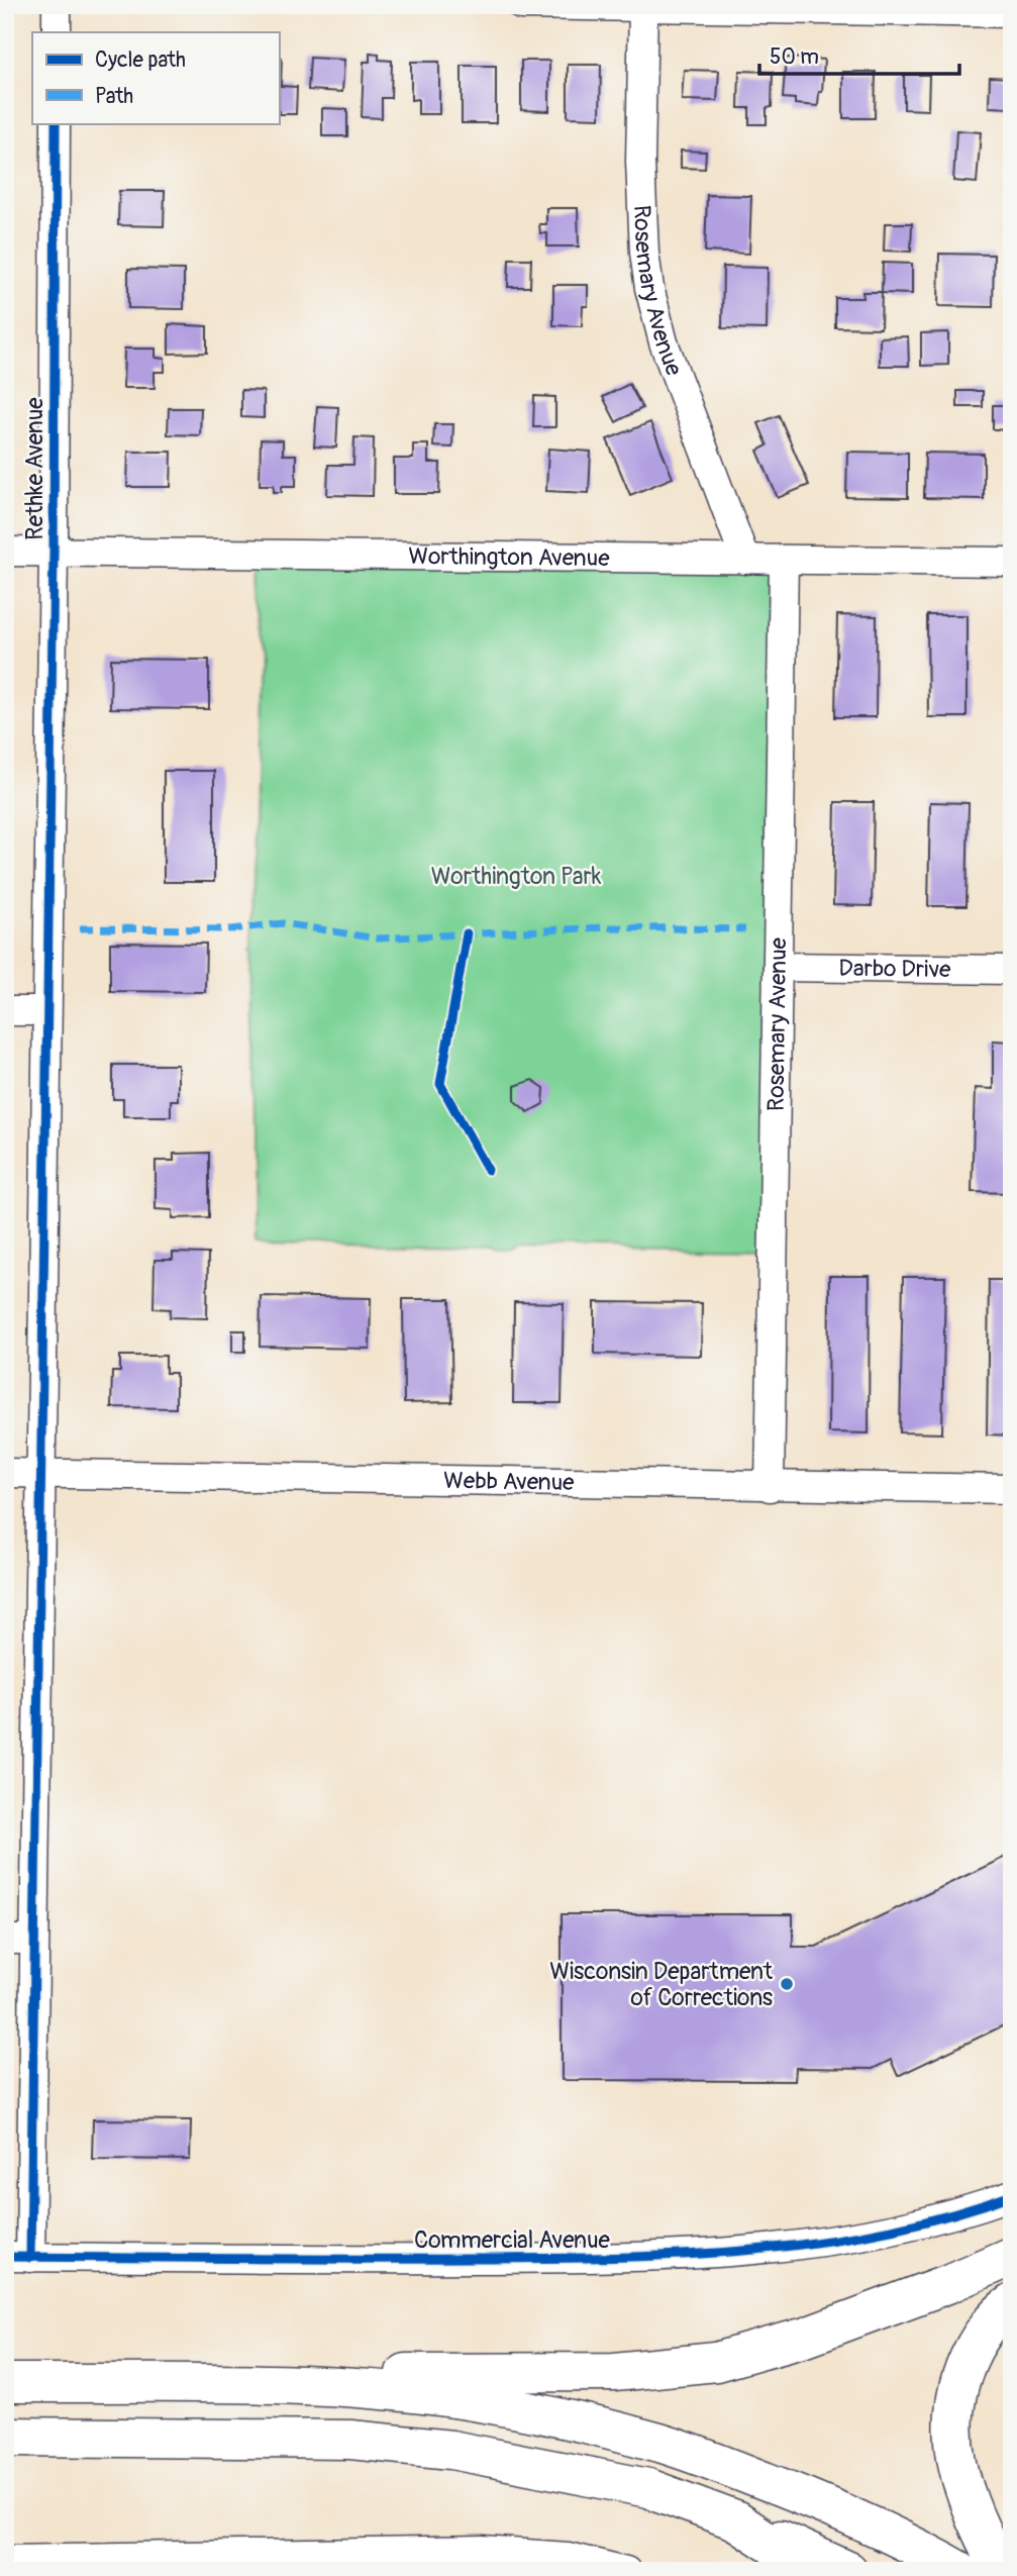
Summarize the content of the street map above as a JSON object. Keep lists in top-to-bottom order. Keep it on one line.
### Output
{"streets":{"street":["Rosemary Avenue","Rethke Avenue","Worthington Avenue","Darbo Drive","Webb Avenue","Commercial Avenue"]},"crossings":[["Rosemary Avenue","Worthington Avenue"],["Rosemary Avenue","Darbo Drive"],["Rosemary Avenue","Webb Avenue"],["Rethke Avenue","Worthington Avenue"],["Rethke Avenue","Webb Avenue"],["Rethke Avenue","Commercial Avenue"]],"parks":["Worthington Park"],"places":["Wisconsin Department of Corrections"],"legend":["Cycle path","Path"],"scale_bar":"50 m"}
